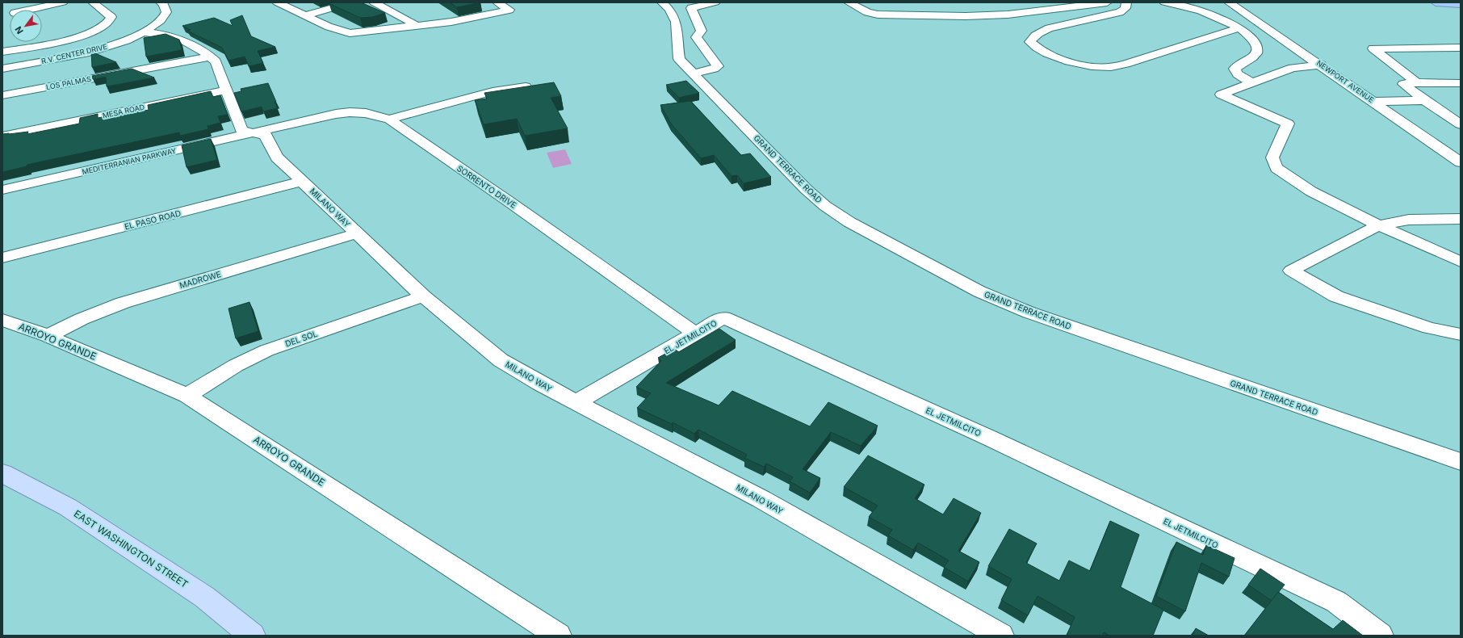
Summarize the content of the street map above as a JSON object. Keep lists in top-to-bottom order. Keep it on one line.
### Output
{"streets":{"main road":["EAST WASHINGTON STREET"],"street":["R.V. CENTER DRIVE","NEWPORT AVENUE","LOS PALMAS","MESA ROAD","MEDITERRANIAN PARKWAY","GRAND TERRACE ROAD","SORRENTO DRIVE","MILANO WAY","EL PASO ROAD","MADROWE","EL JETMILCITO","DEL SOL","ARROYO GRANDE"]},"crossings":[["R.V. CENTER DRIVE","MILANO WAY"],["LOS PALMAS","MILANO WAY"],["MESA ROAD","MILANO WAY"],["MEDITERRANIAN PARKWAY","SORRENTO DRIVE"],["MEDITERRANIAN PARKWAY","MILANO WAY"],["SORRENTO DRIVE","MILANO WAY"],["SORRENTO DRIVE","EL JETMILCITO"],["MILANO WAY","EL PASO ROAD"],["MILANO WAY","MADROWE"],["MILANO WAY","EL JETMILCITO"],["MILANO WAY","DEL SOL"],["MADROWE","ARROYO GRANDE"],["DEL SOL","ARROYO GRANDE"]],"north":"bottom left"}
